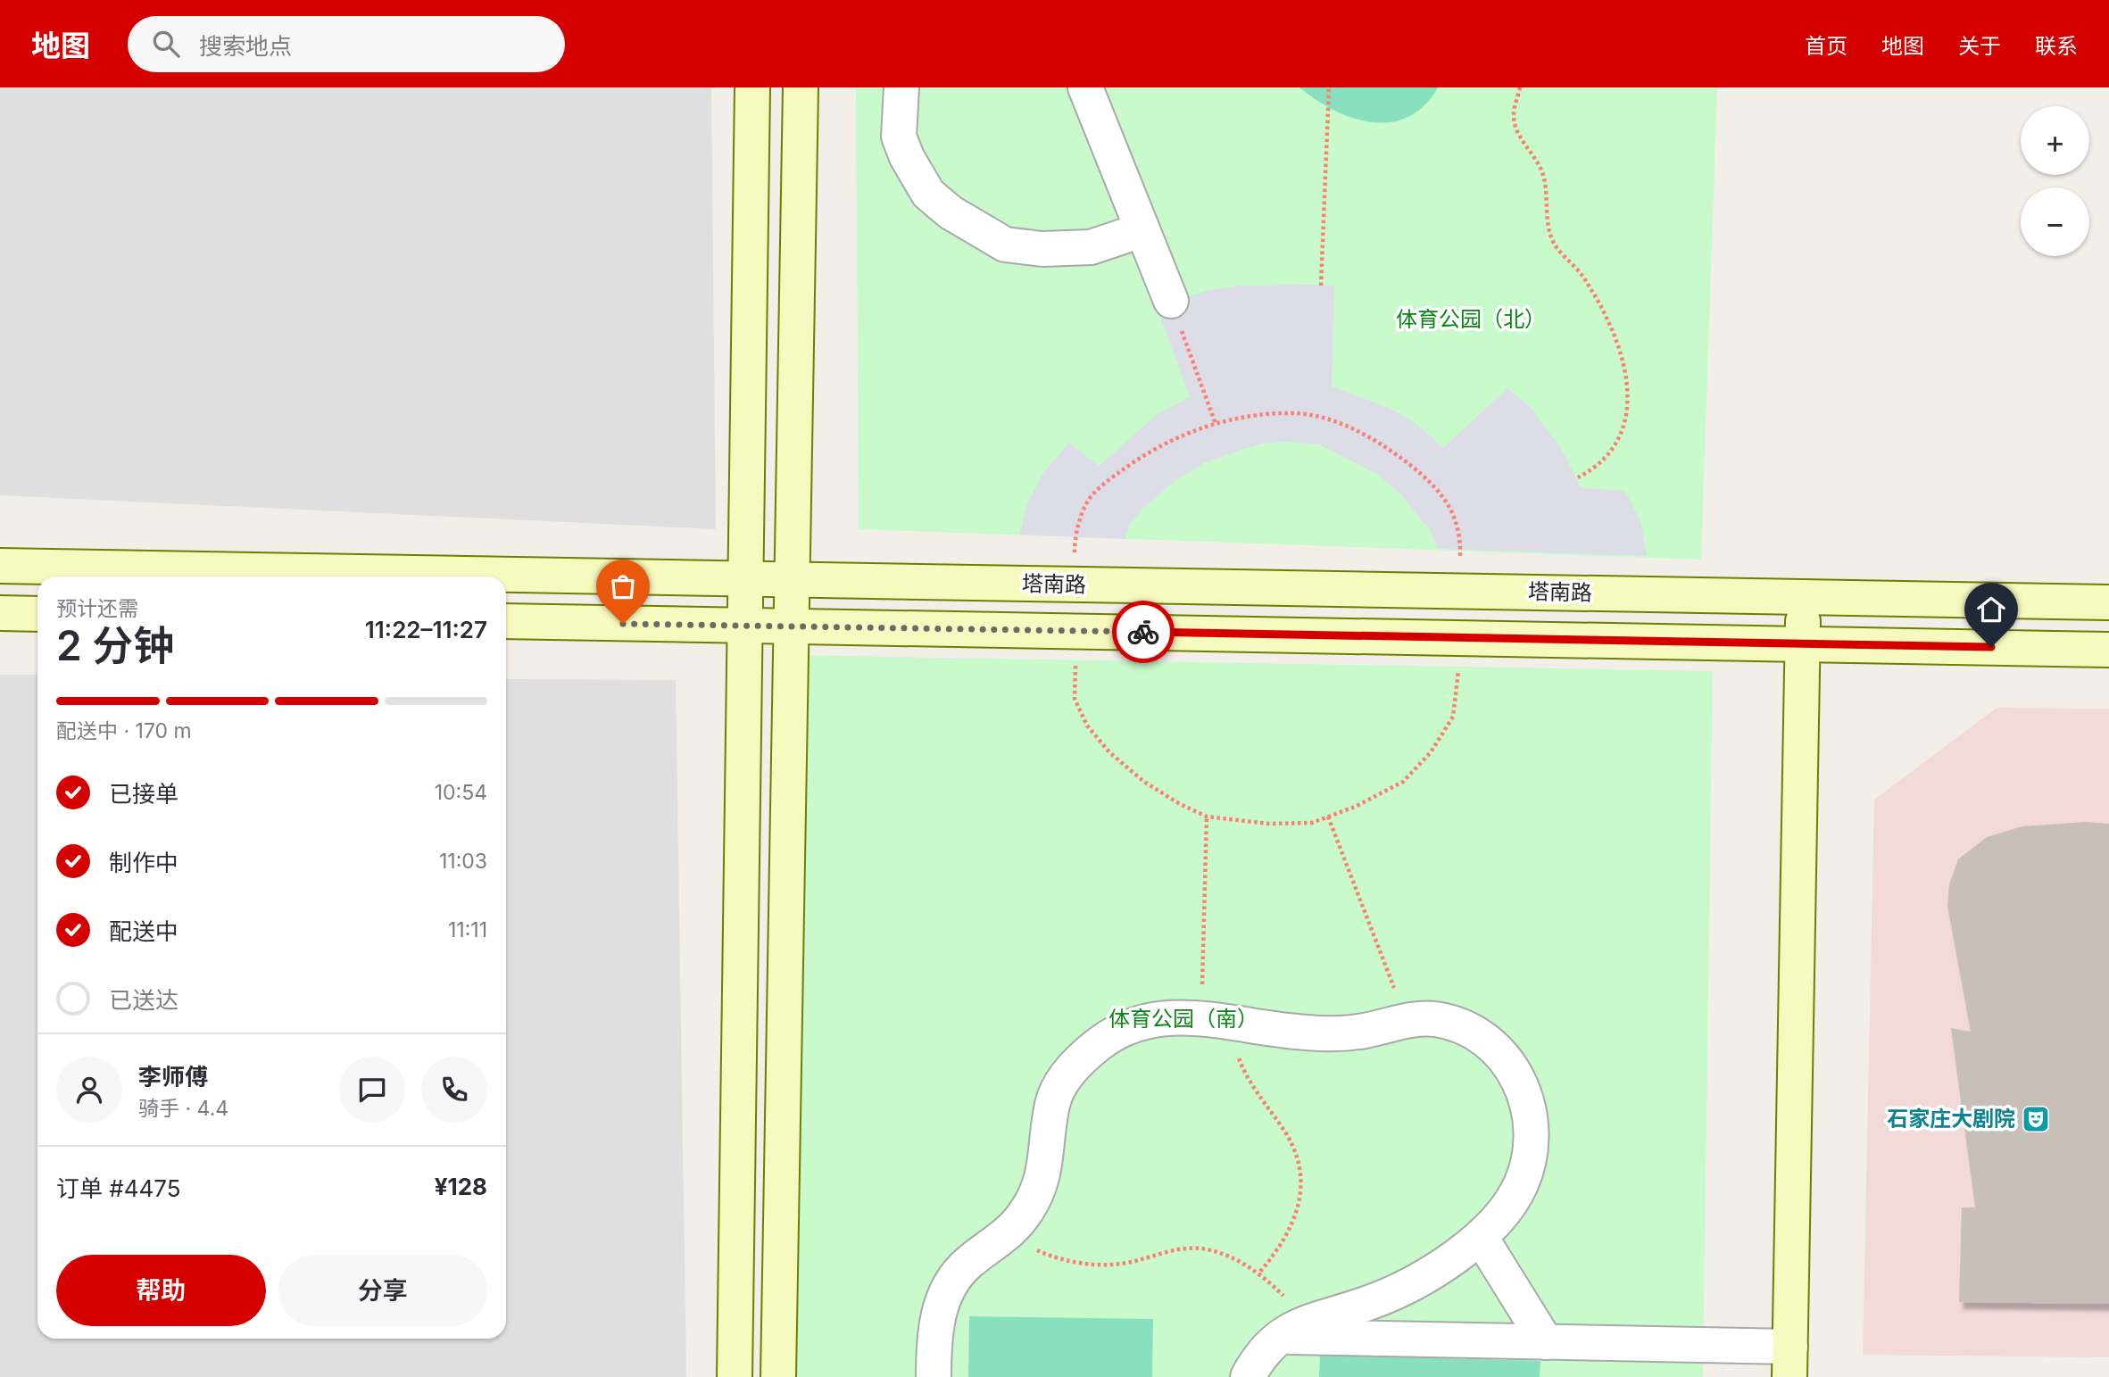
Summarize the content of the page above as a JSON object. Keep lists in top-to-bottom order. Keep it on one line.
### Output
{"streets":{"main road":["塔南路"]},"parks":["体育公园（北）","体育公园（南）"],"places":{"theatre":["石家庄大剧院"]},"page":{"header":"地图","search":"搜索地点","nav":["首页","地图","关于","联系"],"map_buttons":["+","−"],"heading":["2 分钟","预计还需","11:22–11:27"],"panel":["李师傅","骑手 · 4.4","订单 #4475","¥128"],"bar":"配送中 · 170 m","list":[["已接单","10:54"],["制作中","11:03"],["配送中","11:11"],"已送达"],"buttons":["帮助","分享"]}}
